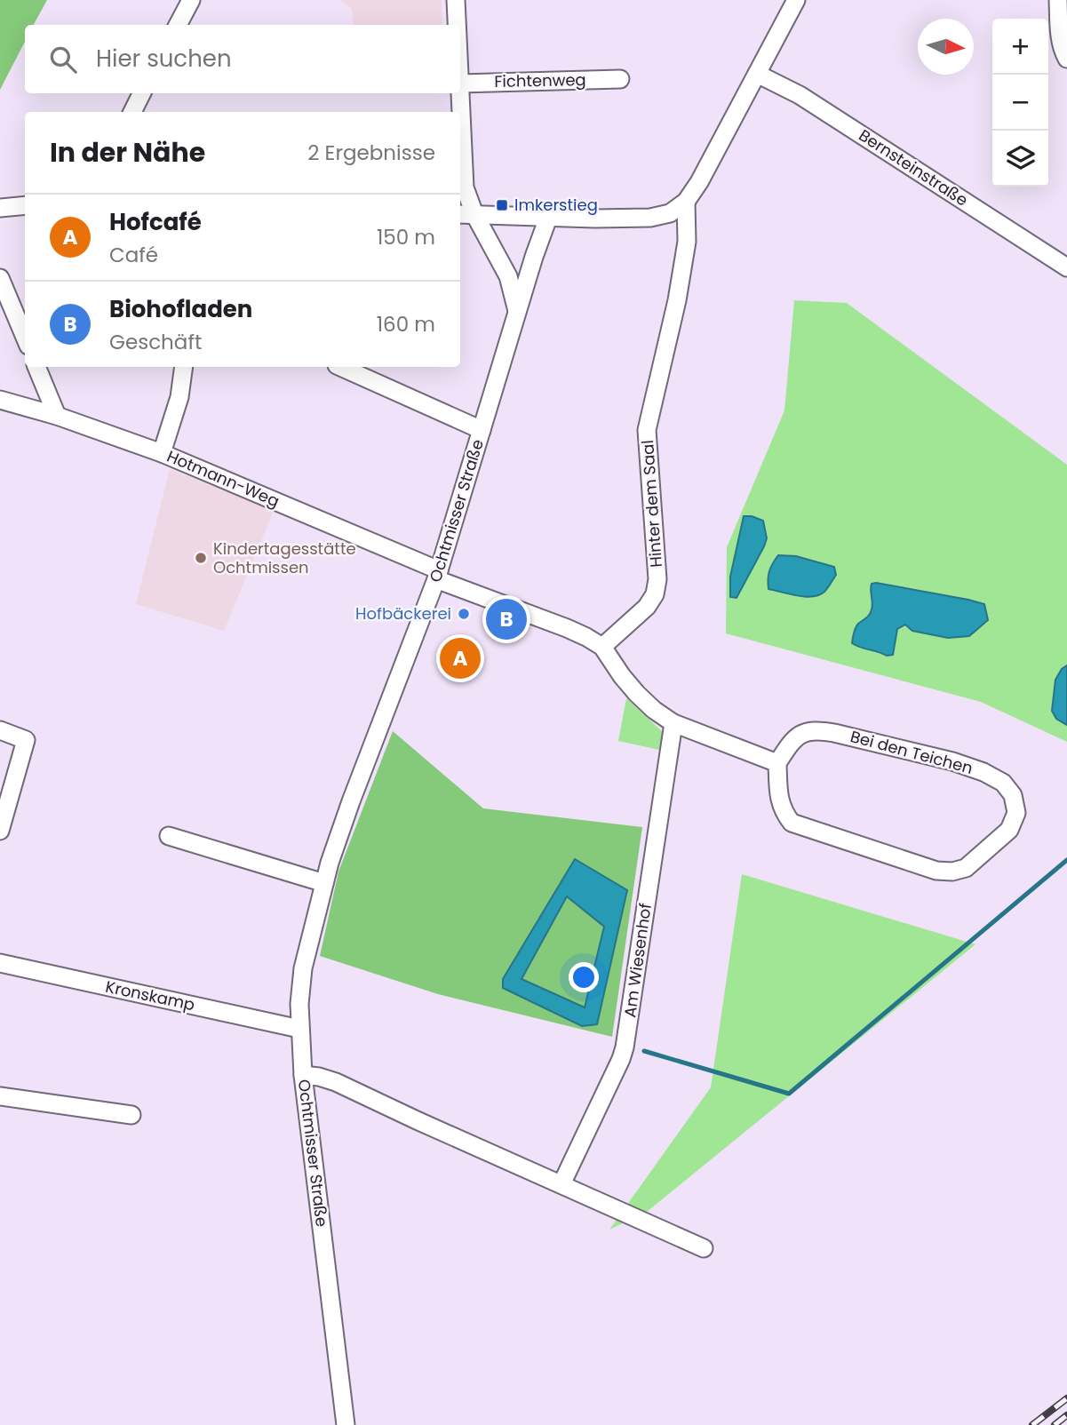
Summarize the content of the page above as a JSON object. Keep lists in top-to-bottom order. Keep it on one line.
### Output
{"streets":{"street":["Fichtenweg","Bernsteinstraße","Hotmann-Weg","Hinter dem Saal","Ochtmisser Straße","Bei den Teichen","Am Wiesenhof","Kronskamp"]},"crossings":[["Hotmann-Weg","Ochtmisser Straße"],["Ochtmisser Straße","Kronskamp"]],"places":{"transit":["Imkerstieg"],"other":["Kindertagesstätte Ochtmissen","Hofbäckerei"]},"north":"right","page":{"map_buttons":["+","−"],"search":"Hier suchen","heading":["In der Nähe","2 Ergebnisse"],"list":[{"mark":"A","name":"Hofcafé","note":"Café","value":"150 m"},{"mark":"B","name":"Biohofladen","note":"Geschäft","value":"160 m"}],"pins":["B","A"]}}
